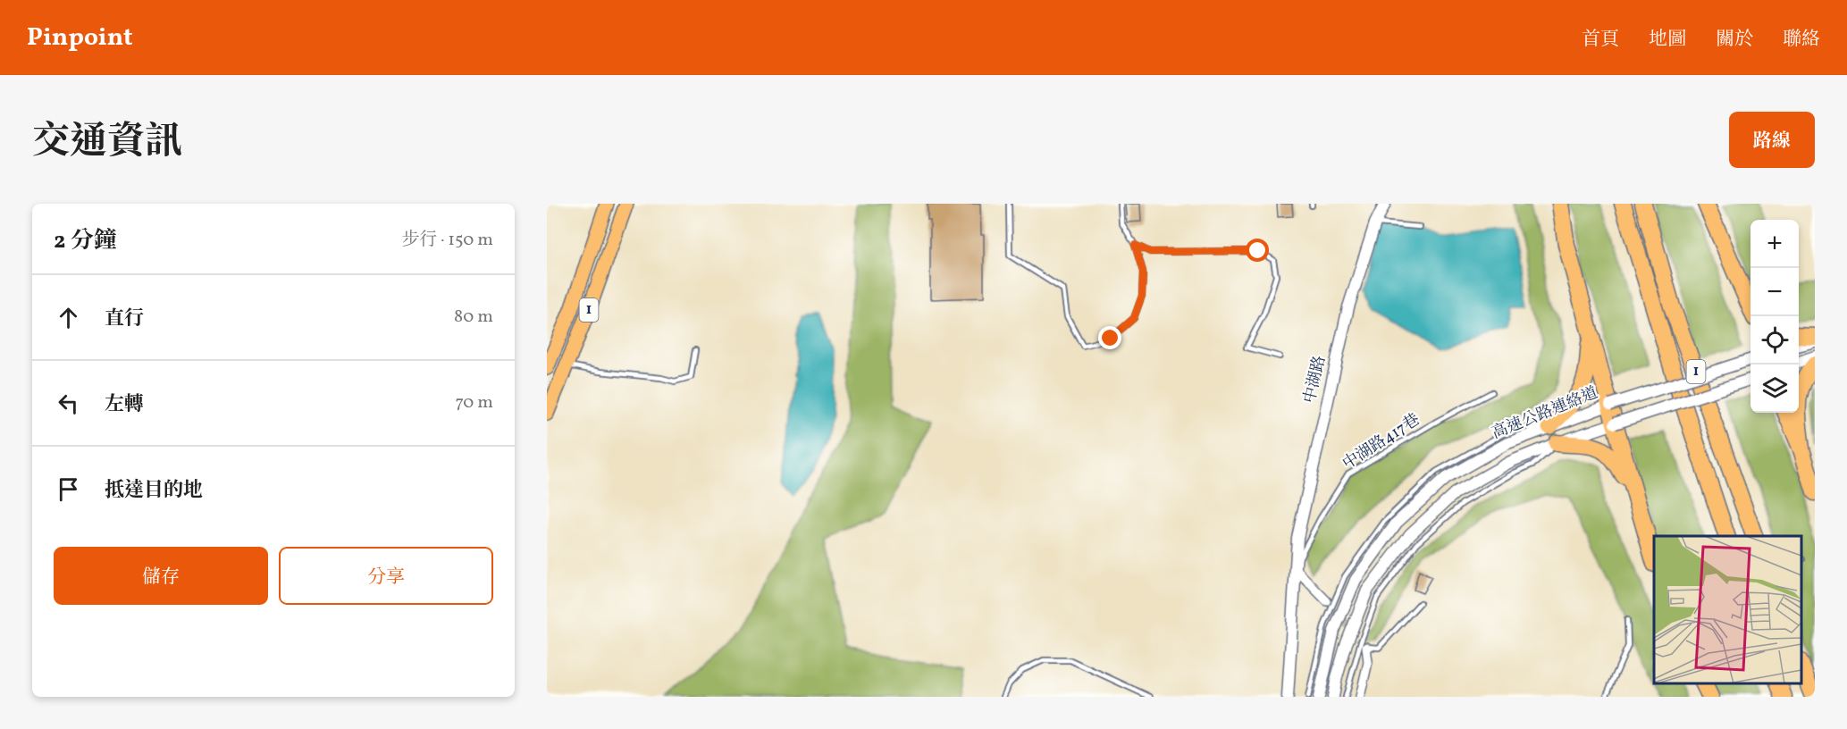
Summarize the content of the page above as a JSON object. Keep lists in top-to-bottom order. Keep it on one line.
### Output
{"streets":{"highway":["1"],"street":["中湖路","高速公路連絡道"],"lane":["中湖路417巷"]},"crossings":[["中湖路","中湖路417巷"]],"page":{"header":"Pinpoint","nav":["首頁","地圖","關於","聯絡"],"title":"交通資訊","buttons":["路線",["儲存","分享"]],"heading":["2 分鐘","步行 · 150 m"],"map_buttons":["+","−"],"list":[["直行","80 m"],["左轉","70 m"],"抵達目的地"]}}
